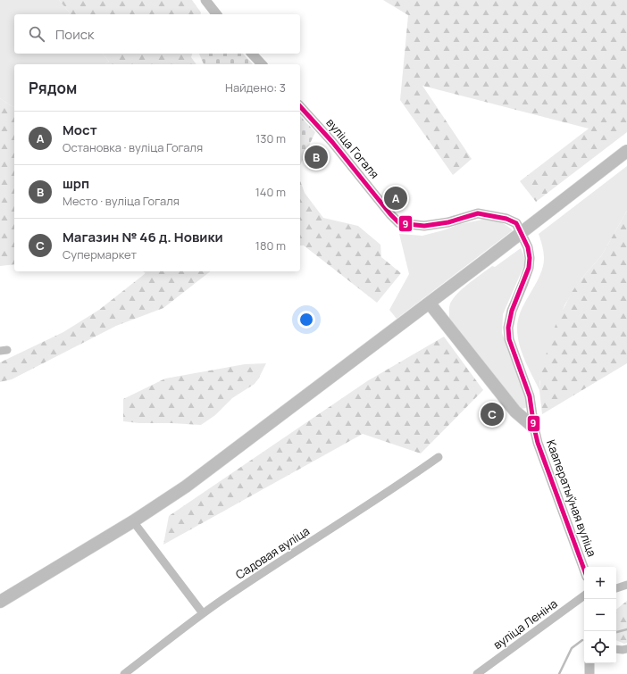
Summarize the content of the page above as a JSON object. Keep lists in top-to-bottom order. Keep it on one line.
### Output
{"streets":{"street":["вуліца Гогаля","Кааператыўная вуліца","Садовая вуліца","вуліца Леніна"]},"crossings":[["вуліца Гогаля","Кааператыўная вуліца"]],"lines":["transit line 9"],"page":{"search":"Поиск","heading":["Рядом","Найдено: 3"],"list":[{"mark":"A","name":"Мост","note":"Остановка · вуліца Гогаля","value":"130 m"},{"mark":"B","name":"шрп","note":"Место · вуліца Гогаля","value":"140 m"},{"mark":"C","name":"Магазин № 46 д. Новики","note":"Супермаркет","value":"180 m"}],"pins":["B","A","C"],"map_buttons":["+","−"]}}
